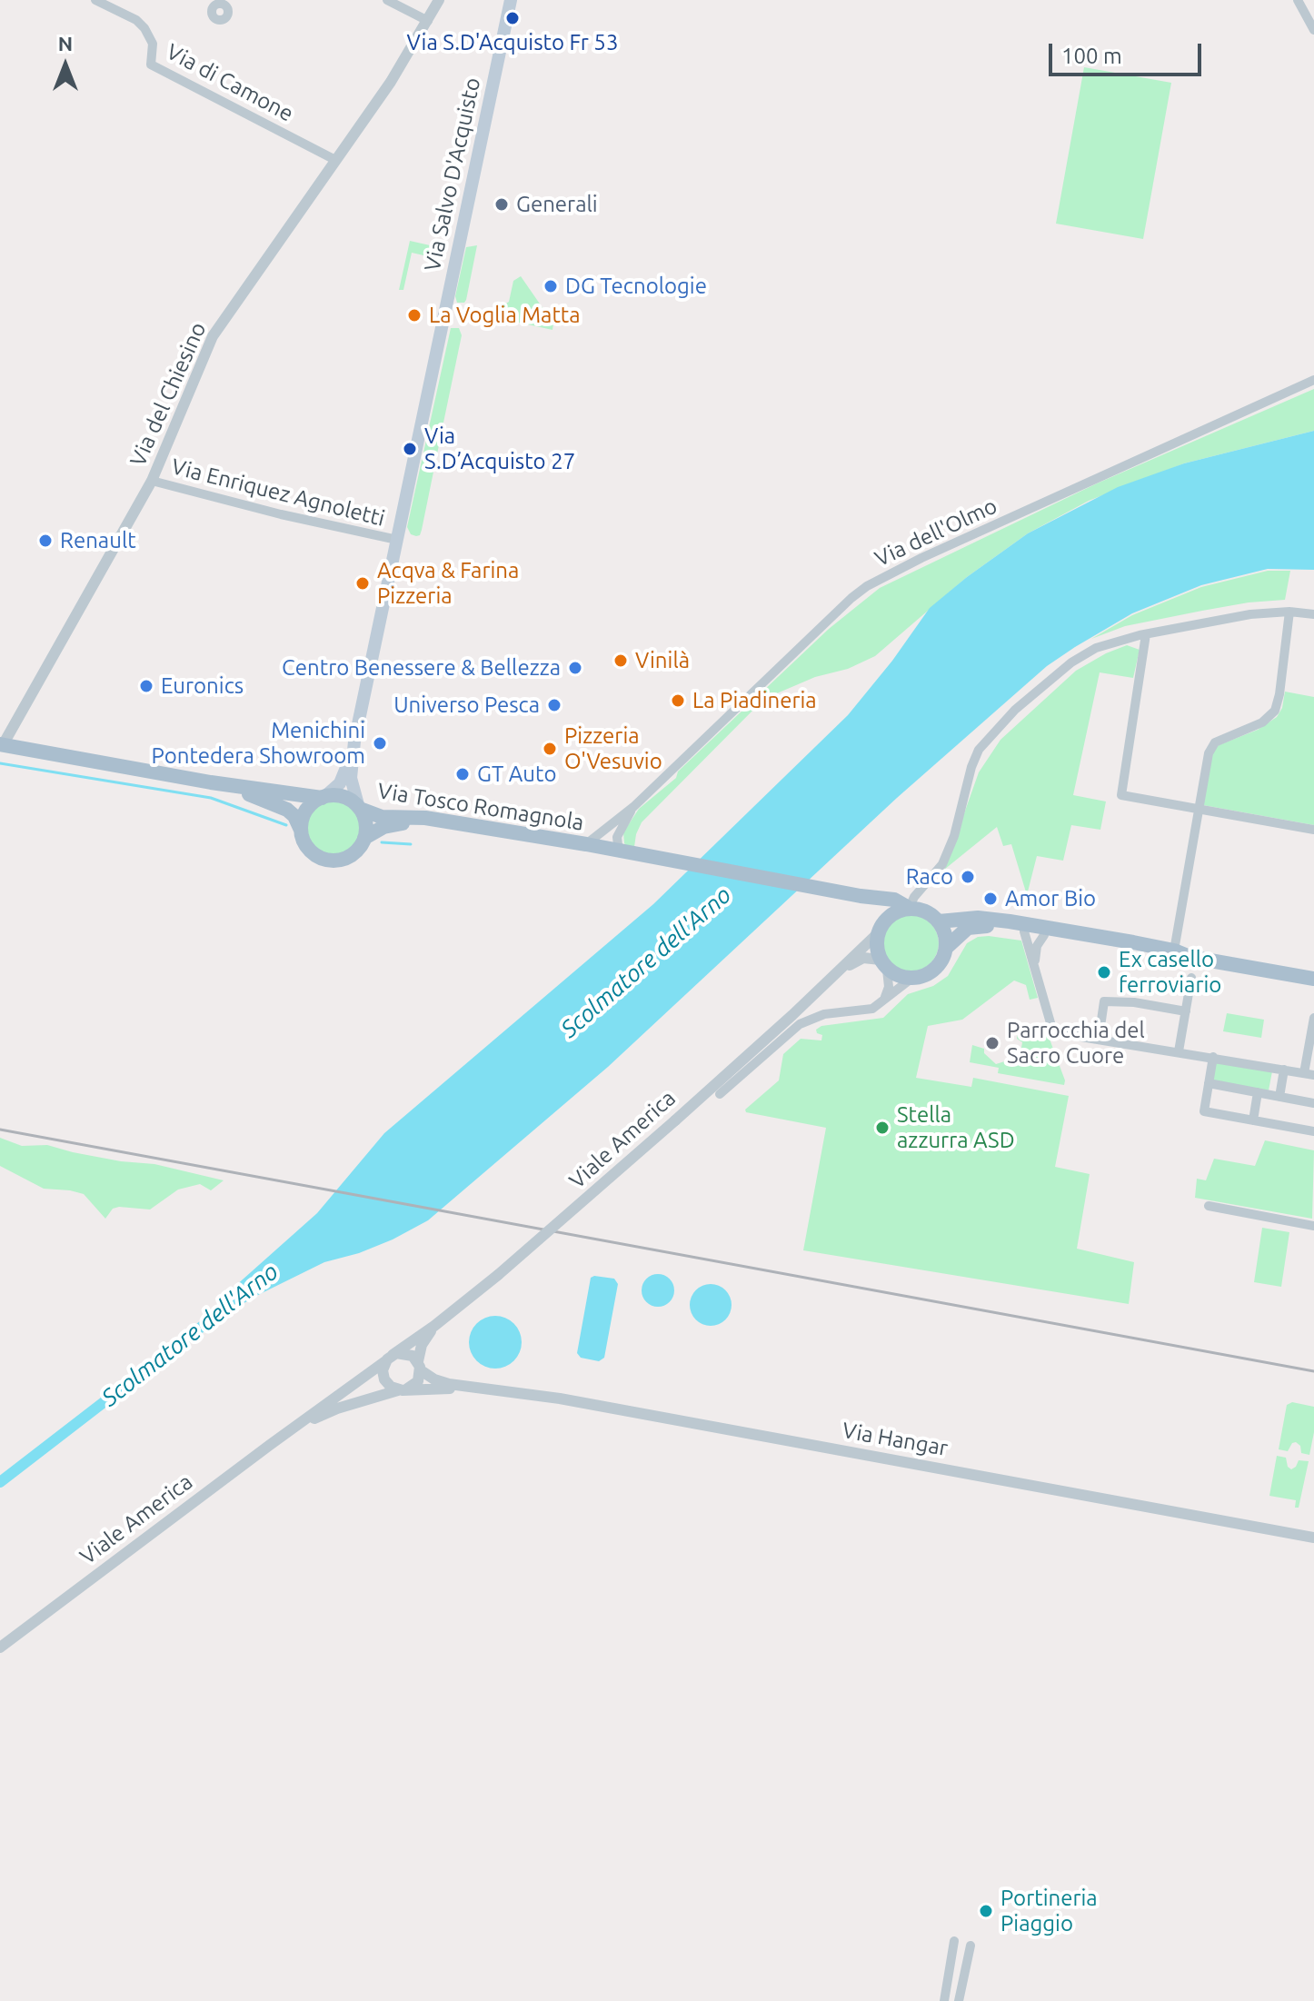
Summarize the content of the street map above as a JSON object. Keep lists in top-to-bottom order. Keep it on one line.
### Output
{"streets":{"main road":["Via Salvo D'Acquisto","Via Tosco Romagnola"],"street":["Via di Camone","Via del Chiesino","Via Enriquez Agnoletti","Via dell'Olmo","Viale America","Via Hangar"]},"crossings":[["Via di Camone","Via del Chiesino"],["Via Salvo D'Acquisto","Via Enriquez Agnoletti"],["Via del Chiesino","Via Enriquez Agnoletti"],["Via dell'Olmo","Via Tosco Romagnola"],["Viale America","Via Hangar"]],"water":["Scolmatore dell'Arno"],"places":["Via S.D'Acquisto Fr 53","Generali","DG Tecnologie","La Voglia Matta","Via S.D’Acquisto 27","Renault","Acqva & Farina Pizzeria","Vinilà","Centro Benessere & Bellezza","Euronics","La Piadineria","Universo Pesca","Menichini Pontedera Showroom","Pizzeria O'Vesuvio","GT Auto","Raco","Amor Bio","Ex casello ferroviario","Parrocchia del Sacro Cuore","Stella azzurra ASD","Portineria Piaggio"],"scale_bar":"100 m","north":"top"}
